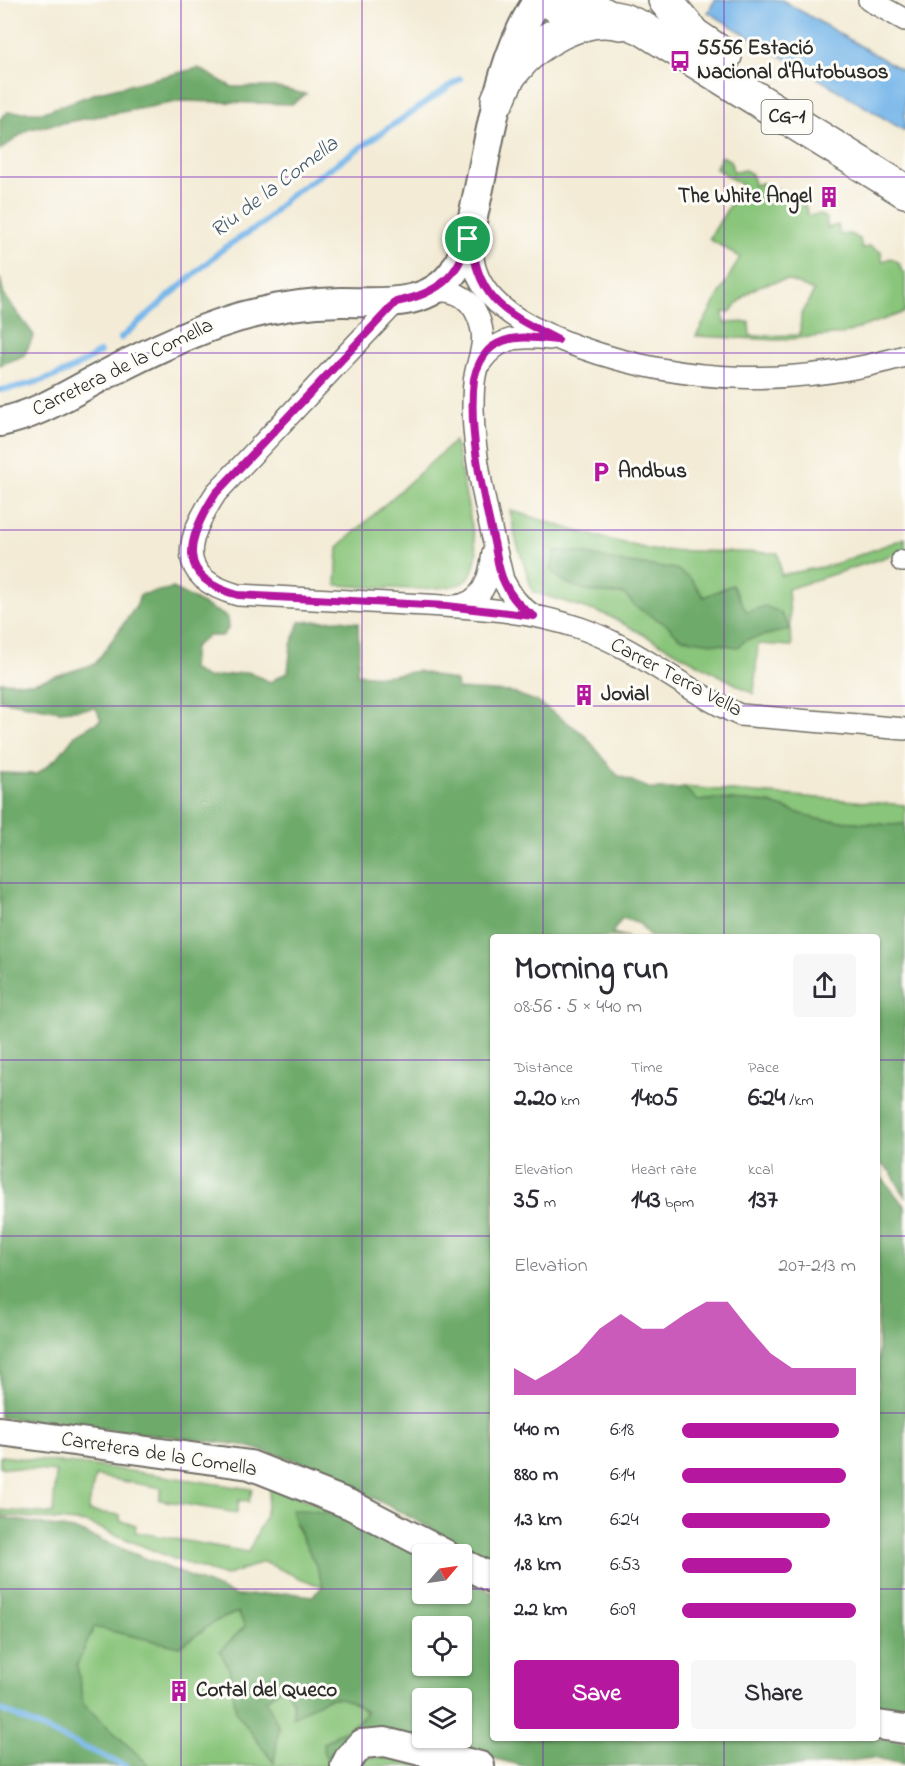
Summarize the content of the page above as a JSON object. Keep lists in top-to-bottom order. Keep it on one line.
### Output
{"streets":{"highway":["CG-1"],"main road":["Carretera de la Comella"],"street":["Carrer Terra Vella"]},"crossings":[["Carretera de la Comella","Carrer Terra Vella"]],"water":["Riu de la Comella"],"places":{"bus stop":["5556 Estació Nacional d'Autobusos"],"building":["The White Angel","Jovial","Cortal del Queco"],"parking":["Andbus"]},"north":"top right","page":{"heading":["Morning run","08:56 · 5 × 440 m"],"stats":[["Distance","2.20 km"],["Time","14:05"],["Pace","6:24 /km"],["Elevation","35 m"],["Heart rate","143 bpm"],["kcal","137"]],"chart":["Elevation","207–213 m"],"list":[{"name":"440 m","note":"6:18"},{"name":"880 m","note":"6:14"},{"name":"1.3 km","note":"6:24"},{"name":"1.8 km","note":"6:53"},{"name":"2.2 km","note":"6:09"}],"buttons":["Save","Share"]}}
